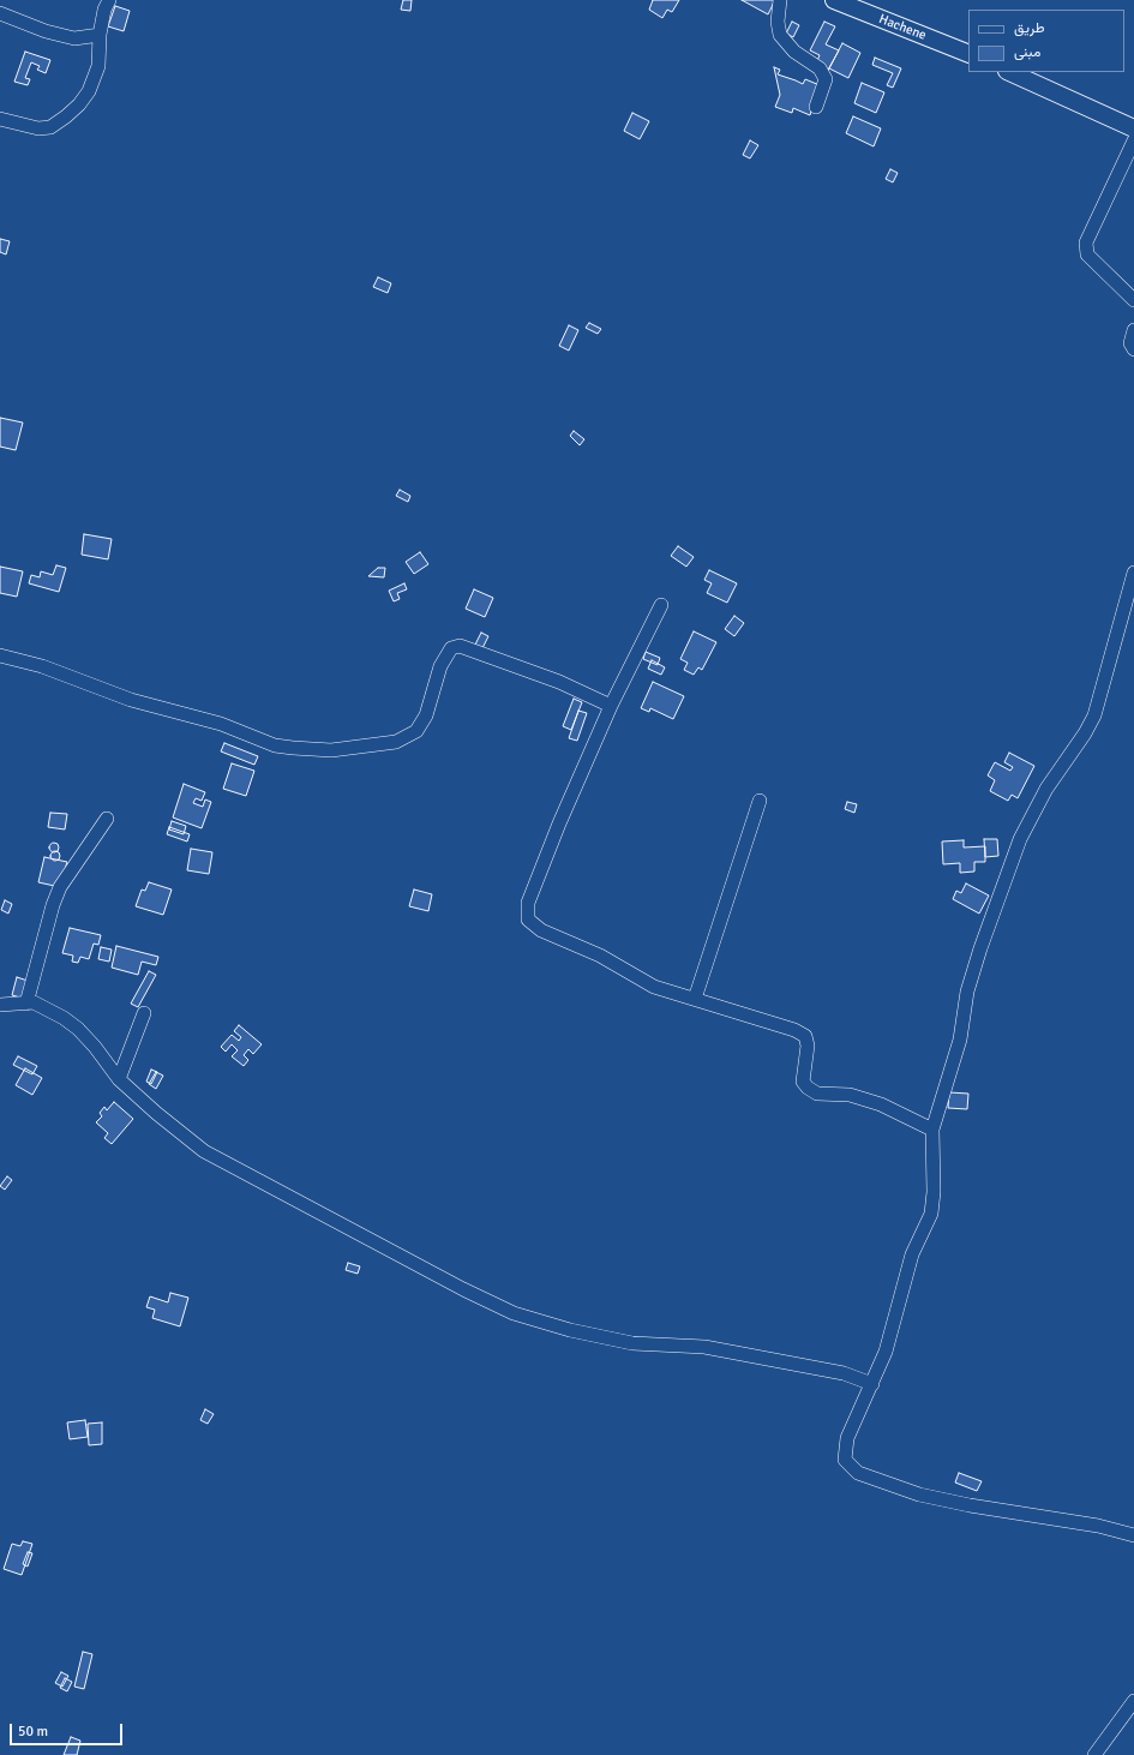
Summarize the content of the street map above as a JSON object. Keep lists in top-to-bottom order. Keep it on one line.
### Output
{"streets":{"street":["Hachene"]},"legend":["طريق","مبنى"],"scale_bar":"50 m"}
